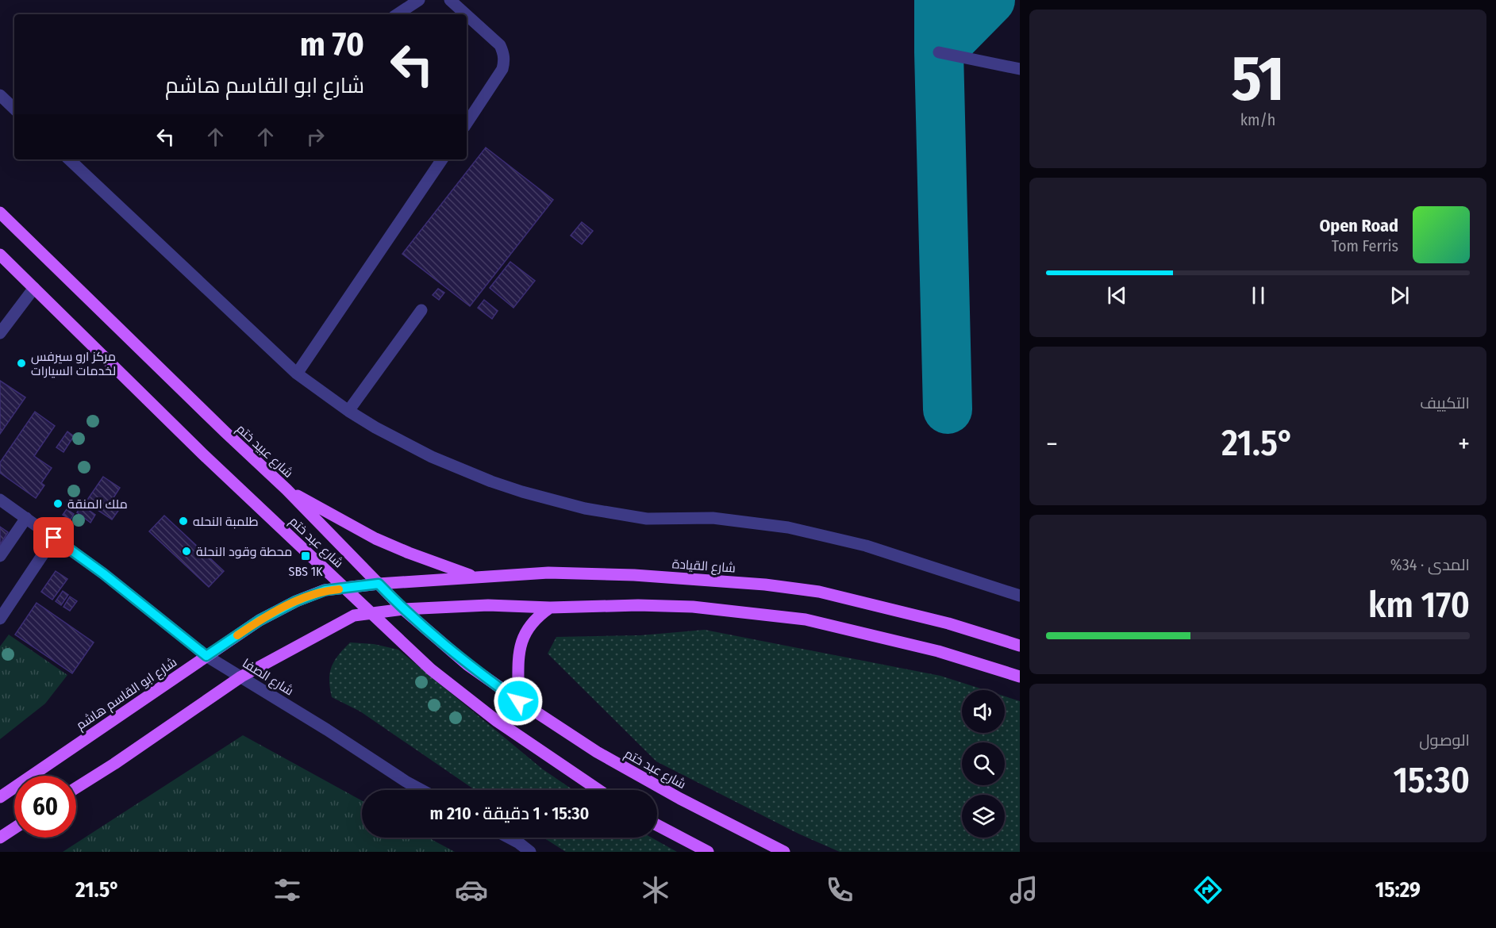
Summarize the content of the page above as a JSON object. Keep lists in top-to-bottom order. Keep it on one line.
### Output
{"streets":{"main road":["شارع عبيد ختم","شارع عبد ختم","شارع القيادة","شارع ابو القاسم هاشم"],"street":["شارع الصفا"]},"crossings":[["شارع عبيد ختم","شارع عبد ختم"],["شارع عبيد ختم","شارع القيادة"],["شارع عبيد ختم","شارع ابو القاسم هاشم"],["شارع عبد ختم","شارع ابو القاسم هاشم"],["شارع القيادة","شارع ابو القاسم هاشم"],["شارع الصفا","شارع ابو القاسم هاشم"]],"places":{"other":["مركز ارو سيرفس لخدمات السيارات","ملك المنقة","طلمبة النحله","محطة وقود النحلة"],"transit":["SBS 1K"]},"page":{"tile":[["51","km/h"],"التكييف",["المدى · 34%","170 km"],["الوصول","15:30"]],"turn":["70 m","شارع ابو القاسم هاشم"],"song":["Open Road","Tom Ferris"],"heat":["−","21.5°","+"],"limit":"60","trip":"15:30 · 1 دقيقة · 210 m","tabs":["15:29","21.5°"]}}
